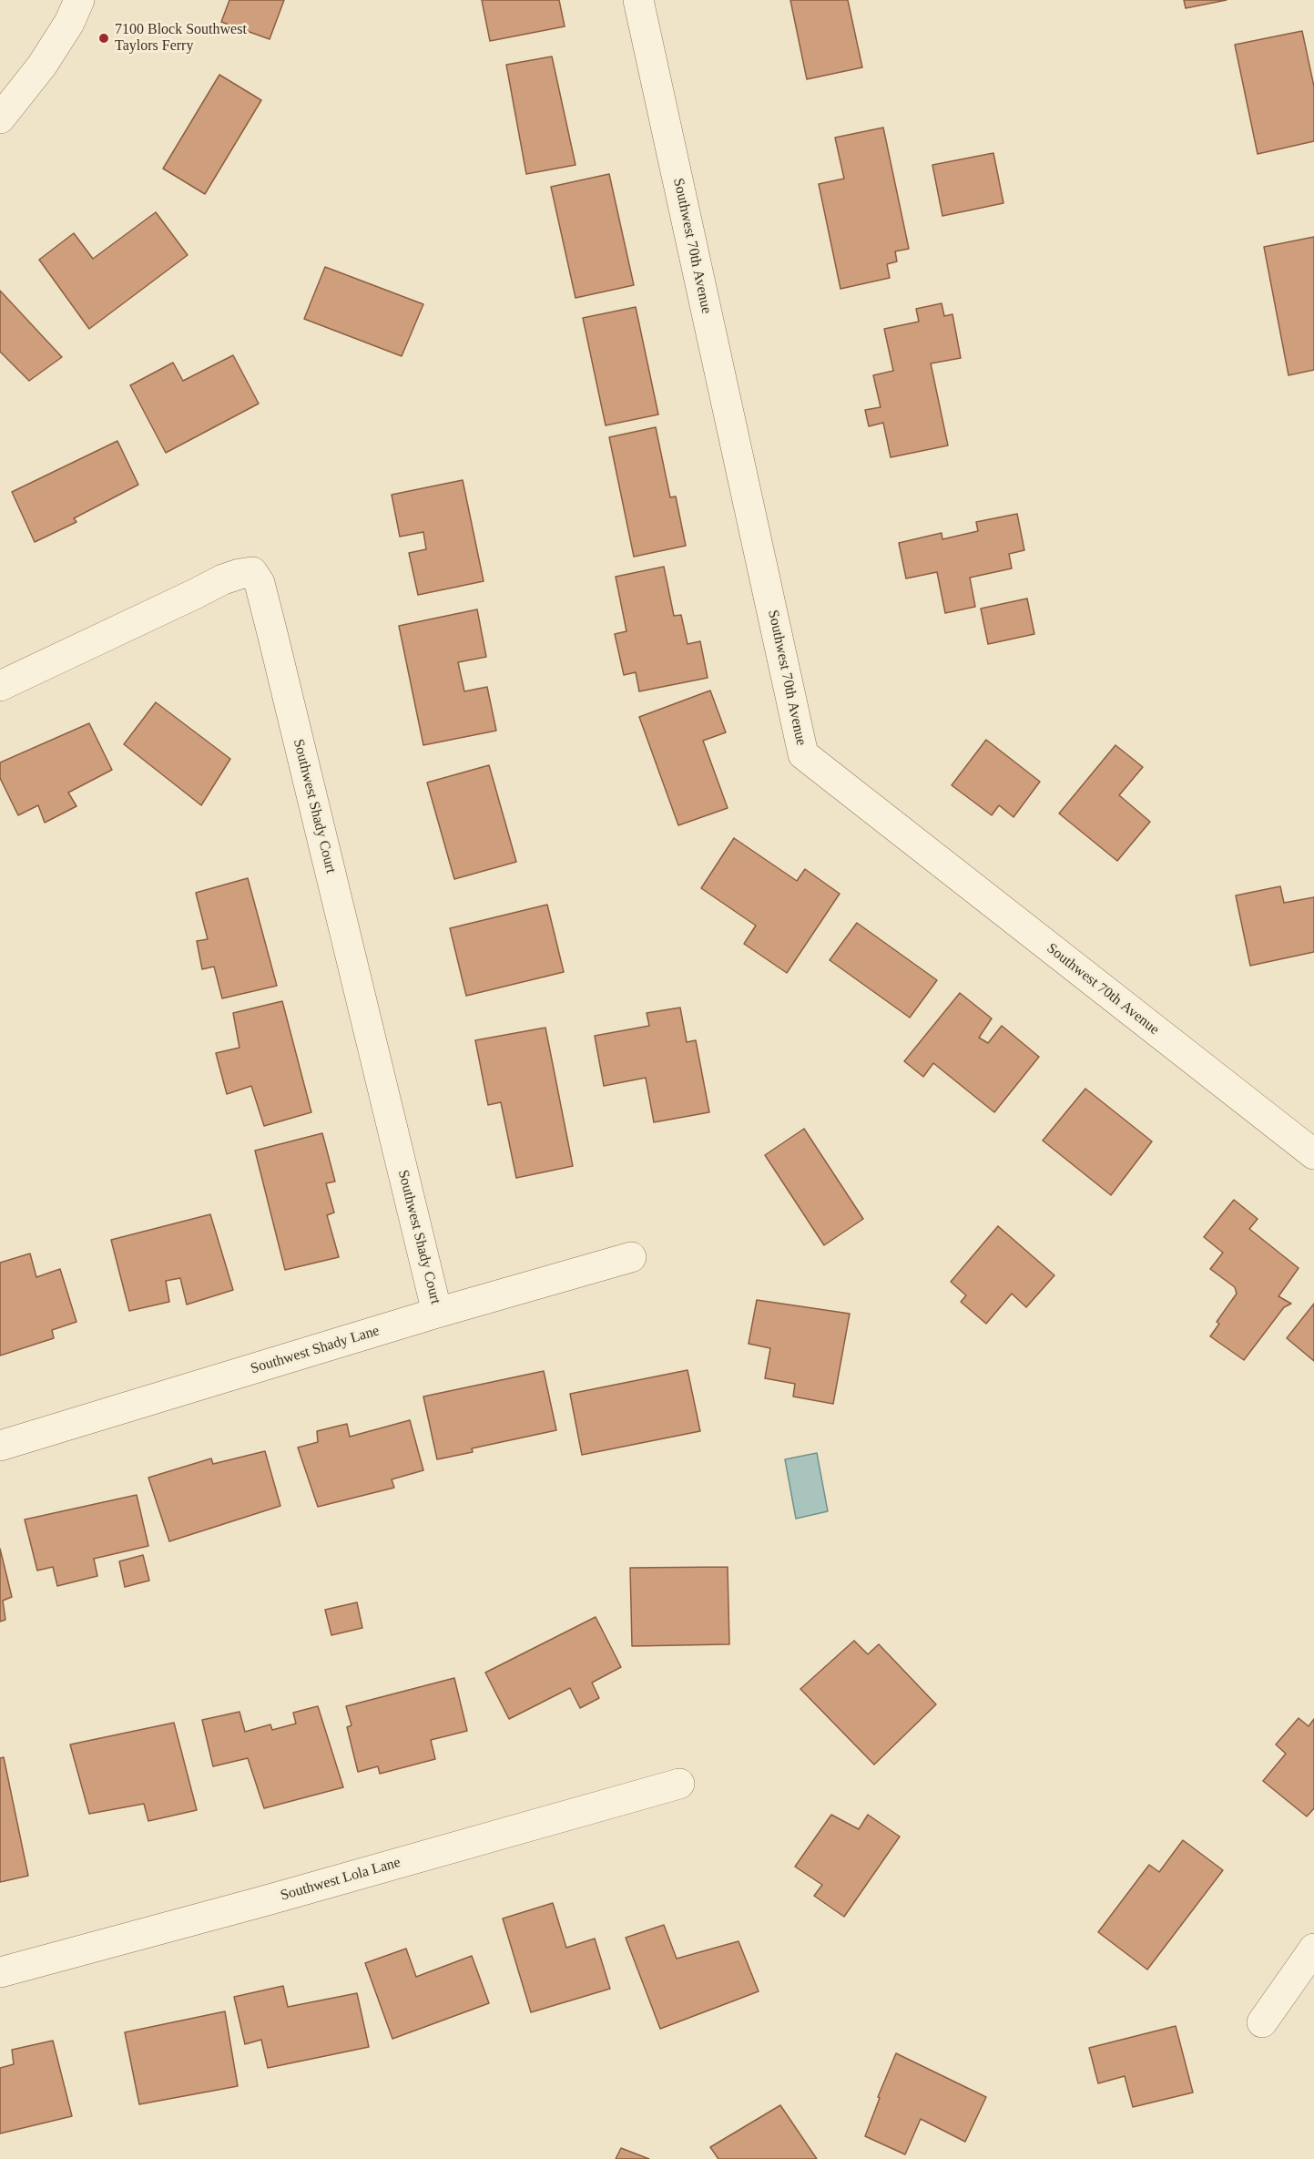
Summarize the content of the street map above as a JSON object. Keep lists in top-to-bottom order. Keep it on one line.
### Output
{"streets":{"street":["Southwest 70th Avenue","Southwest Shady Court","Southwest Shady Lane","Southwest Lola Lane"]},"crossings":[["Southwest Shady Court","Southwest Shady Lane"]],"places":["7100 Block Southwest Taylors Ferry"]}
